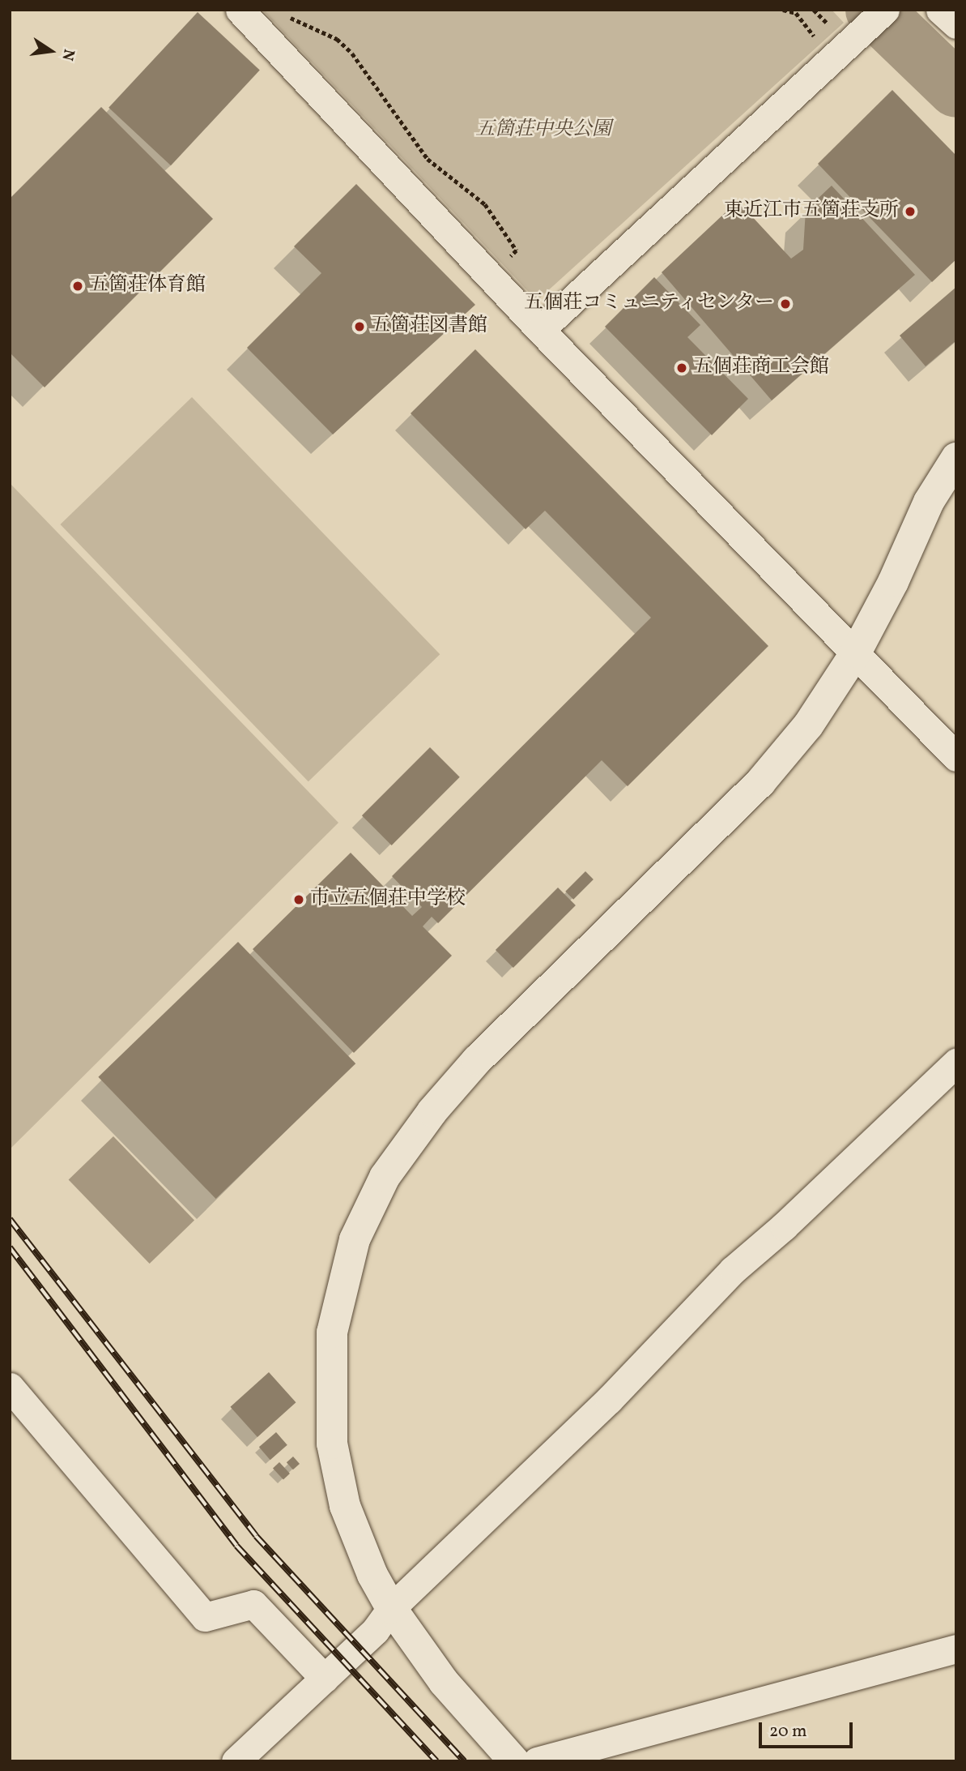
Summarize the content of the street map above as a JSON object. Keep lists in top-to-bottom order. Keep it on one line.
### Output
{"parks":["五箇荘中央公園"],"places":["東近江市五箇荘支所","五箇荘体育館","五個荘コミュニティセンター","五箇荘図書館","五個荘商工会館","市立五個荘中学校"],"scale_bar":"20 m","north":"right"}
